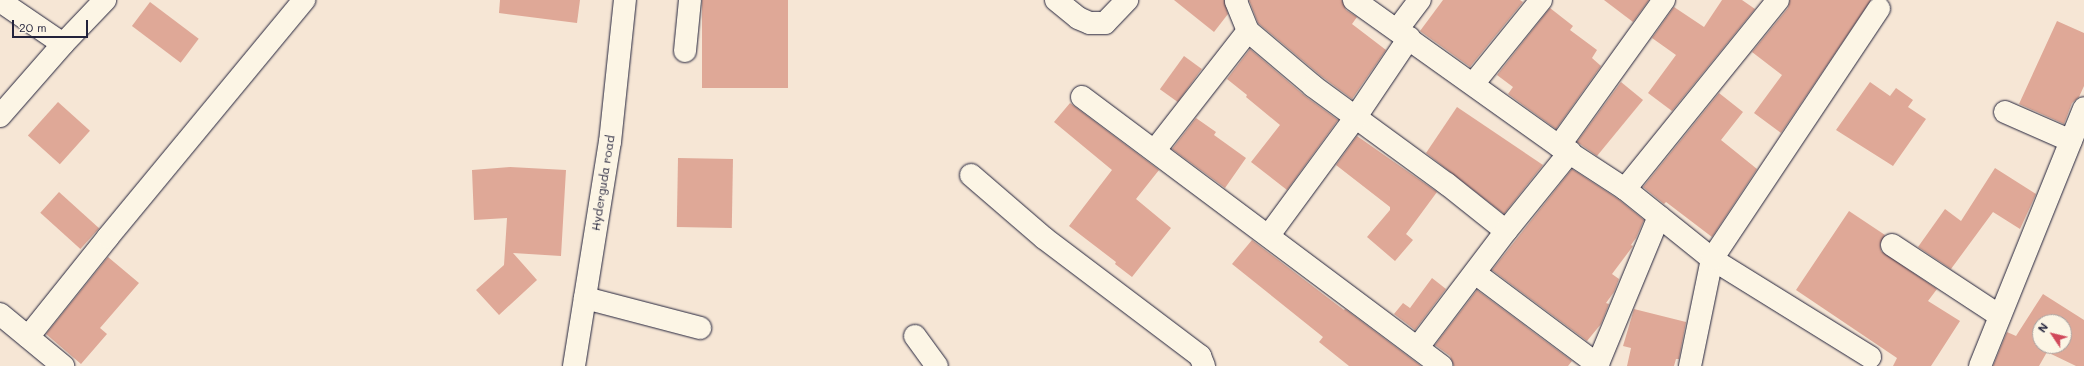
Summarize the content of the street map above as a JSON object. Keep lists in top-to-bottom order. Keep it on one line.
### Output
{"streets":{"street":["Hyderguda road"]},"scale_bar":"20 m","north":"top left"}
